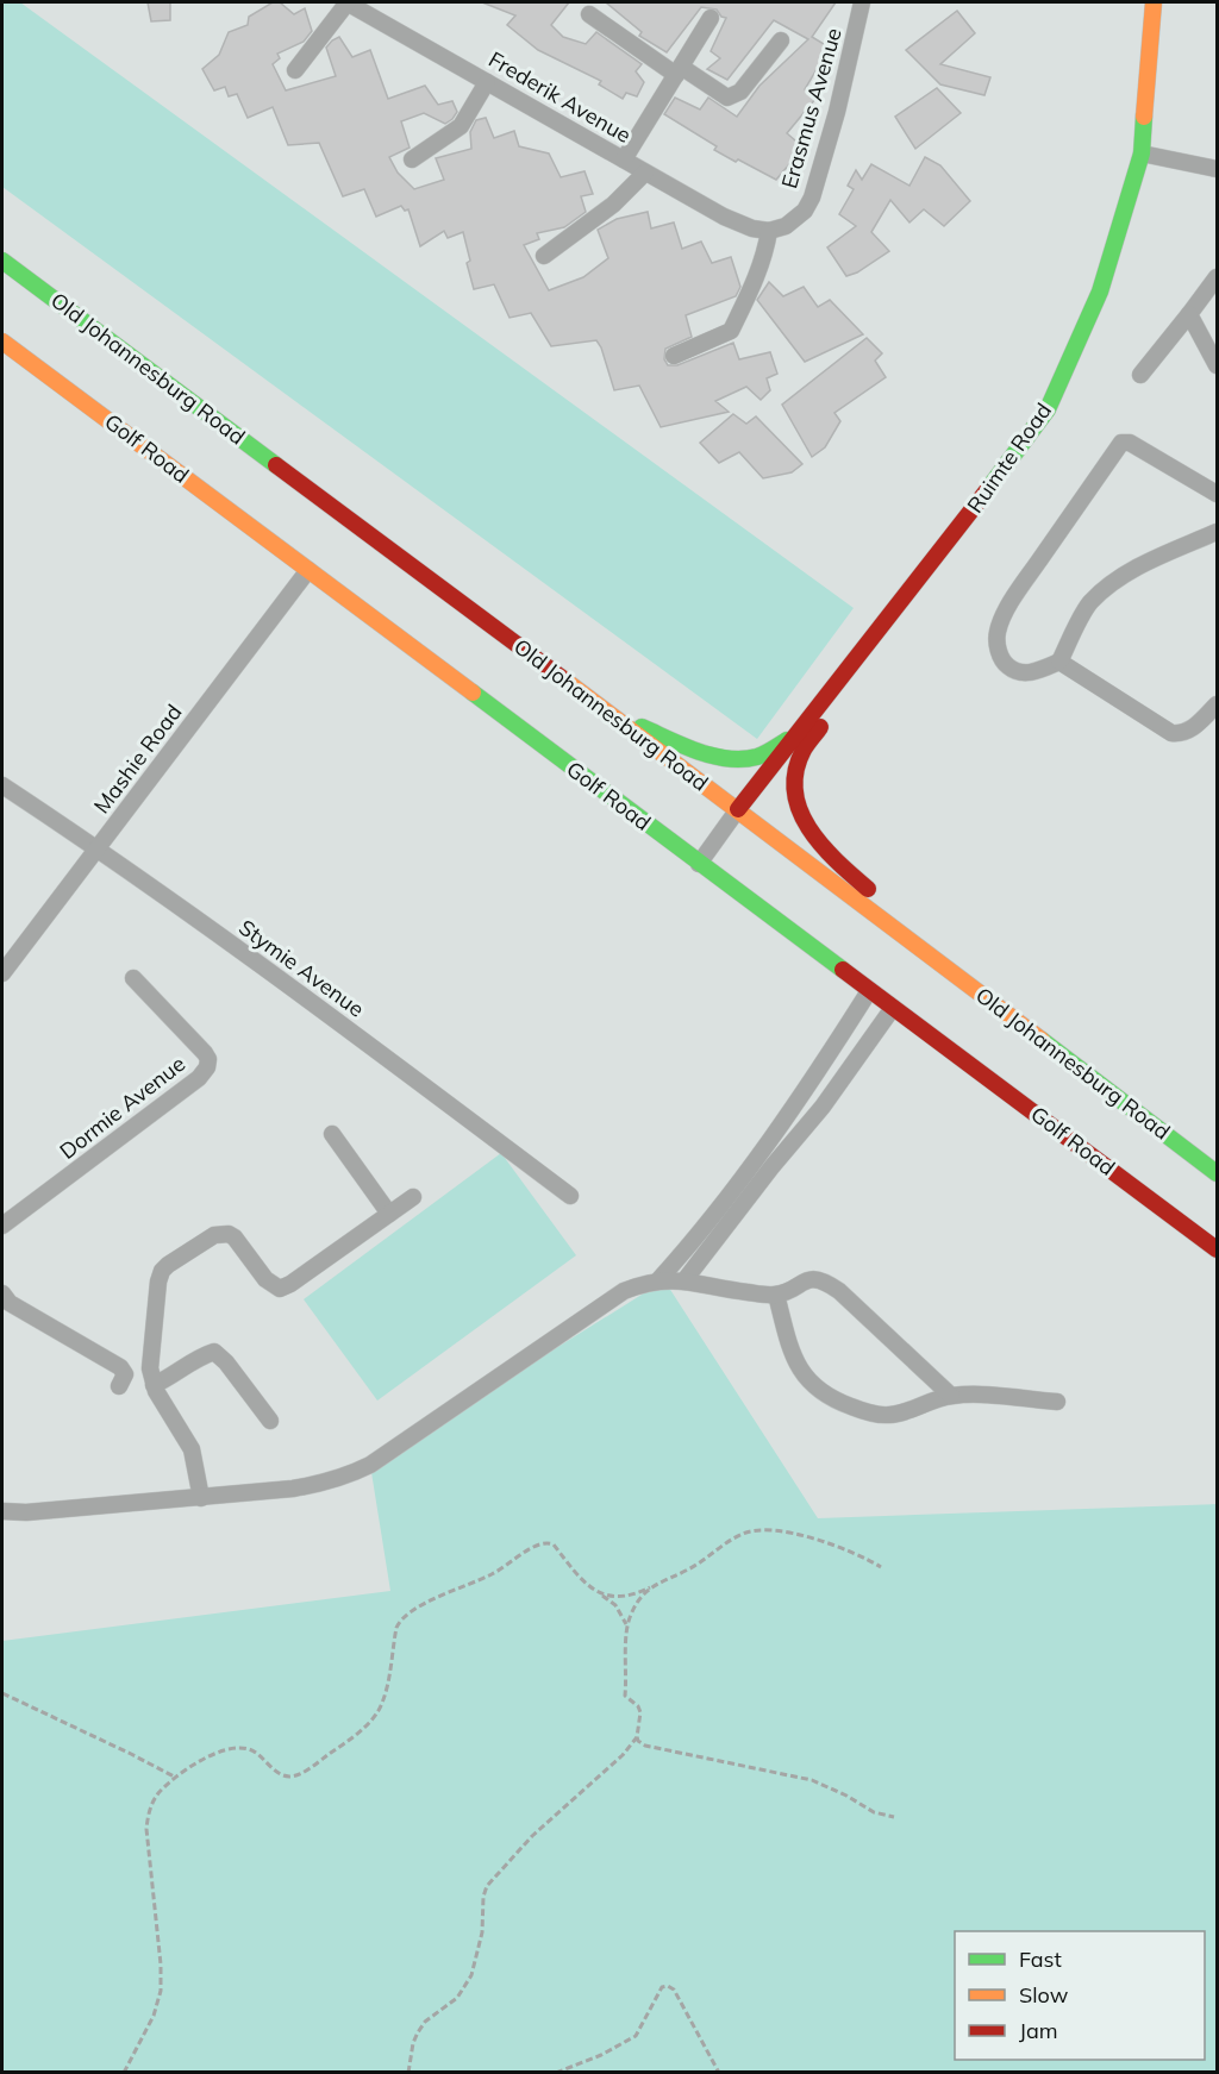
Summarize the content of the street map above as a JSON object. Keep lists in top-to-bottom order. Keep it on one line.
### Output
{"streets":{"main road":["Old Johannesburg Road","Golf Road","Ruimte Road"],"street":["Frederik Avenue","Erasmus Avenue","Mashie Road","Stymie Avenue","Dormie Avenue"]},"crossings":[["Frederik Avenue","Erasmus Avenue"],["Old Johannesburg Road","Ruimte Road"],["Golf Road","Mashie Road"],["Mashie Road","Stymie Avenue"]],"legend":["Fast","Slow","Jam"]}
